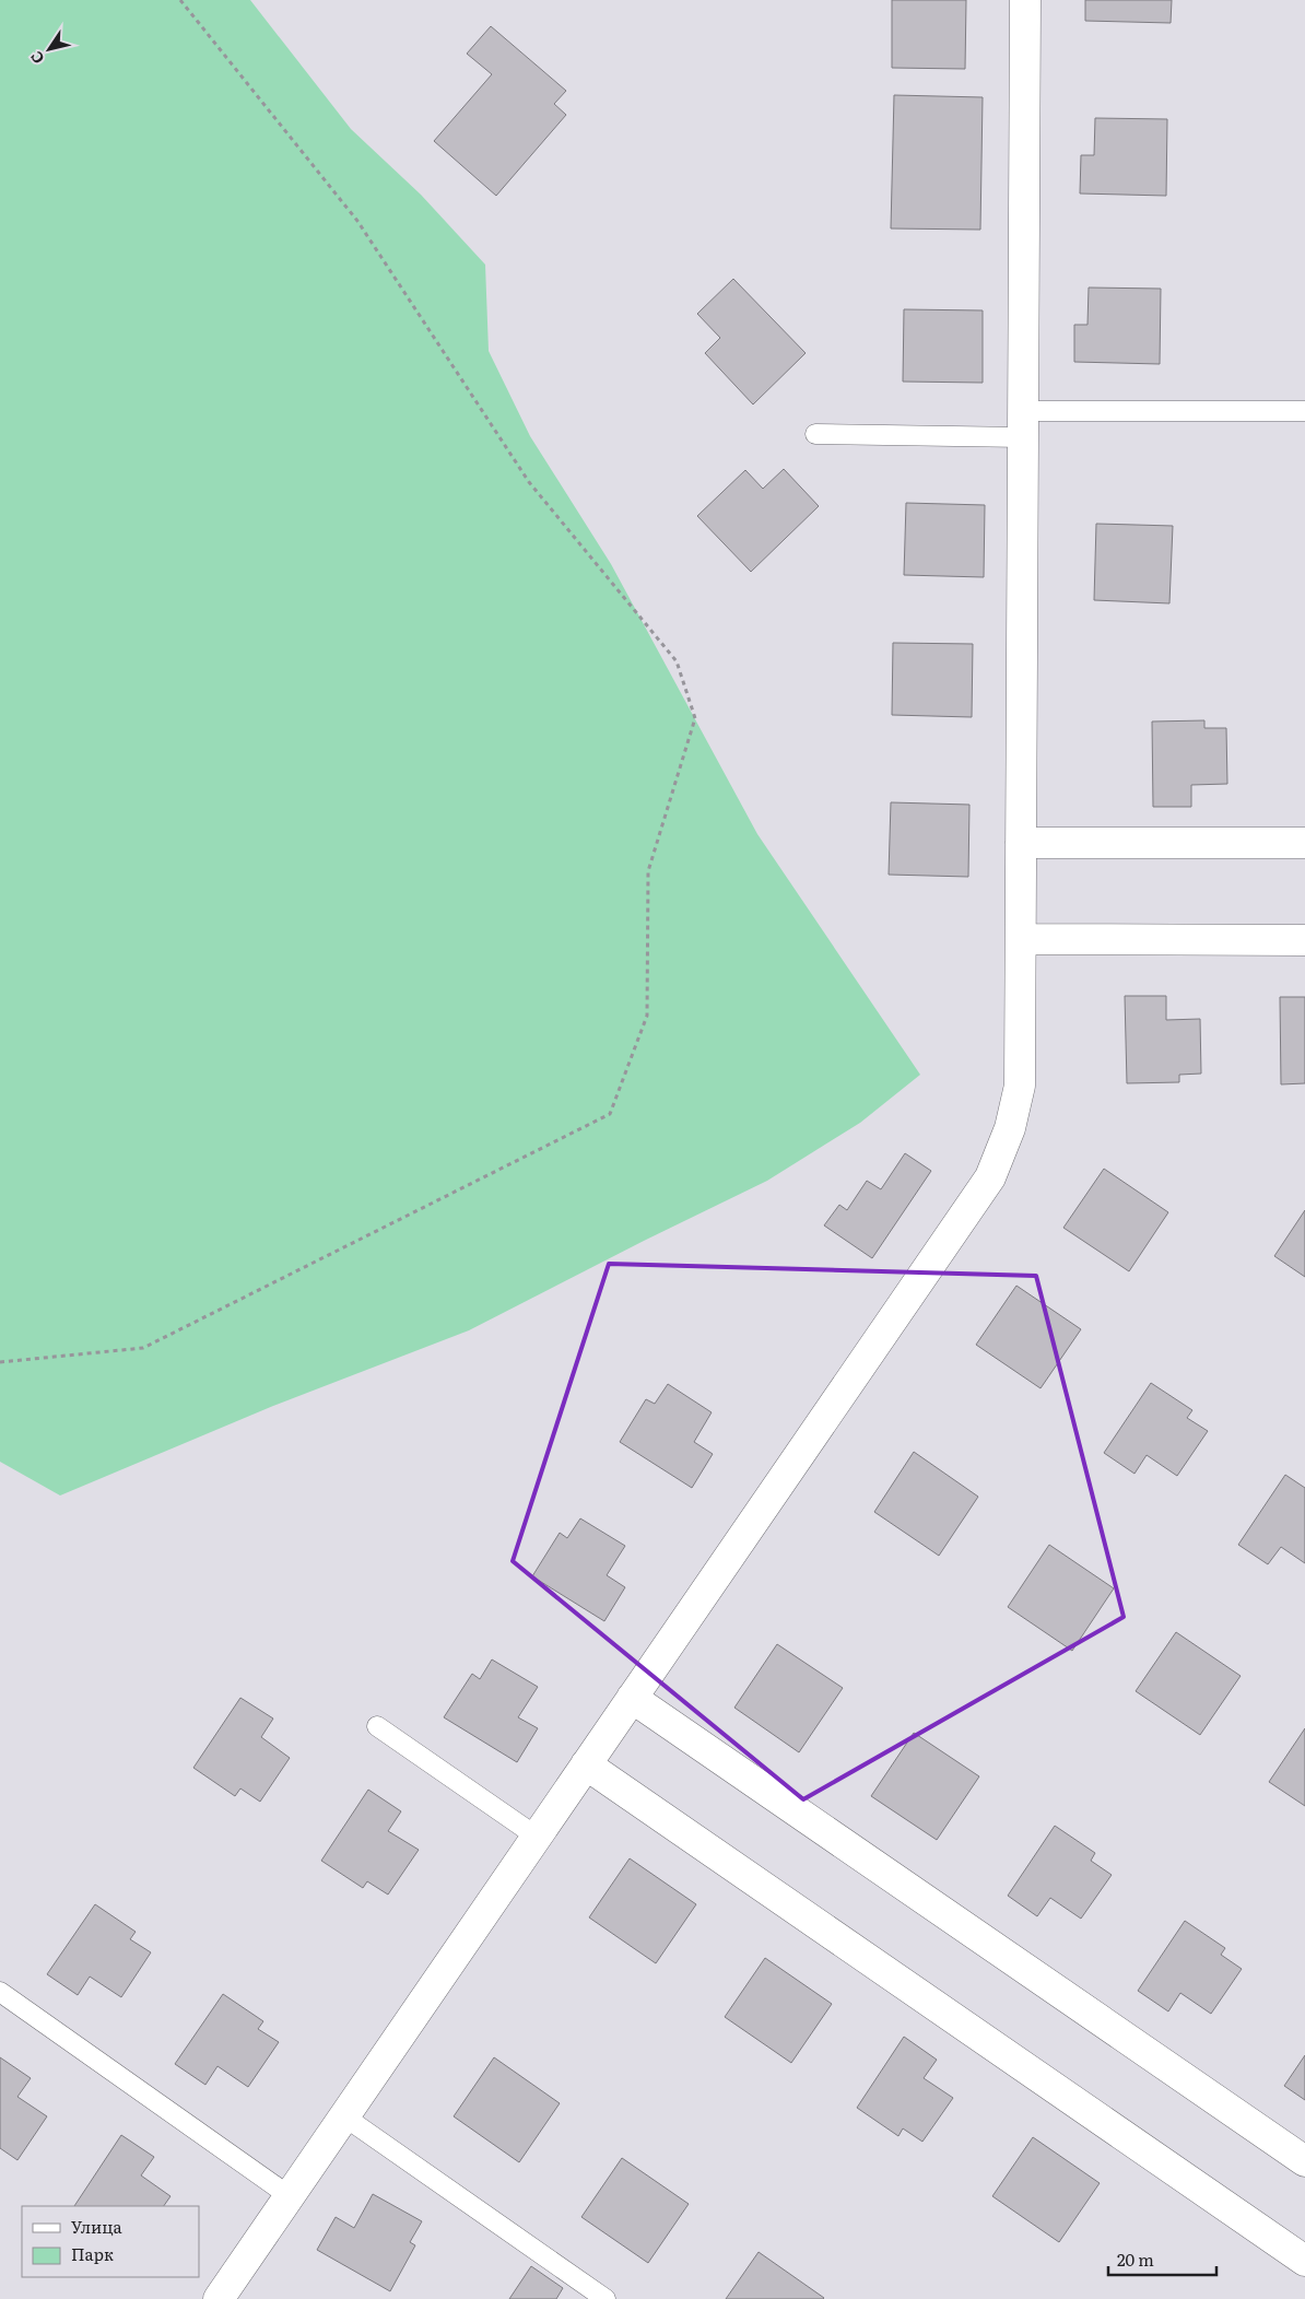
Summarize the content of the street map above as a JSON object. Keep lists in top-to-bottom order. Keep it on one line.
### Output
{"legend":["Улица","Парк"],"scale_bar":"20 m","north":"bottom left"}
